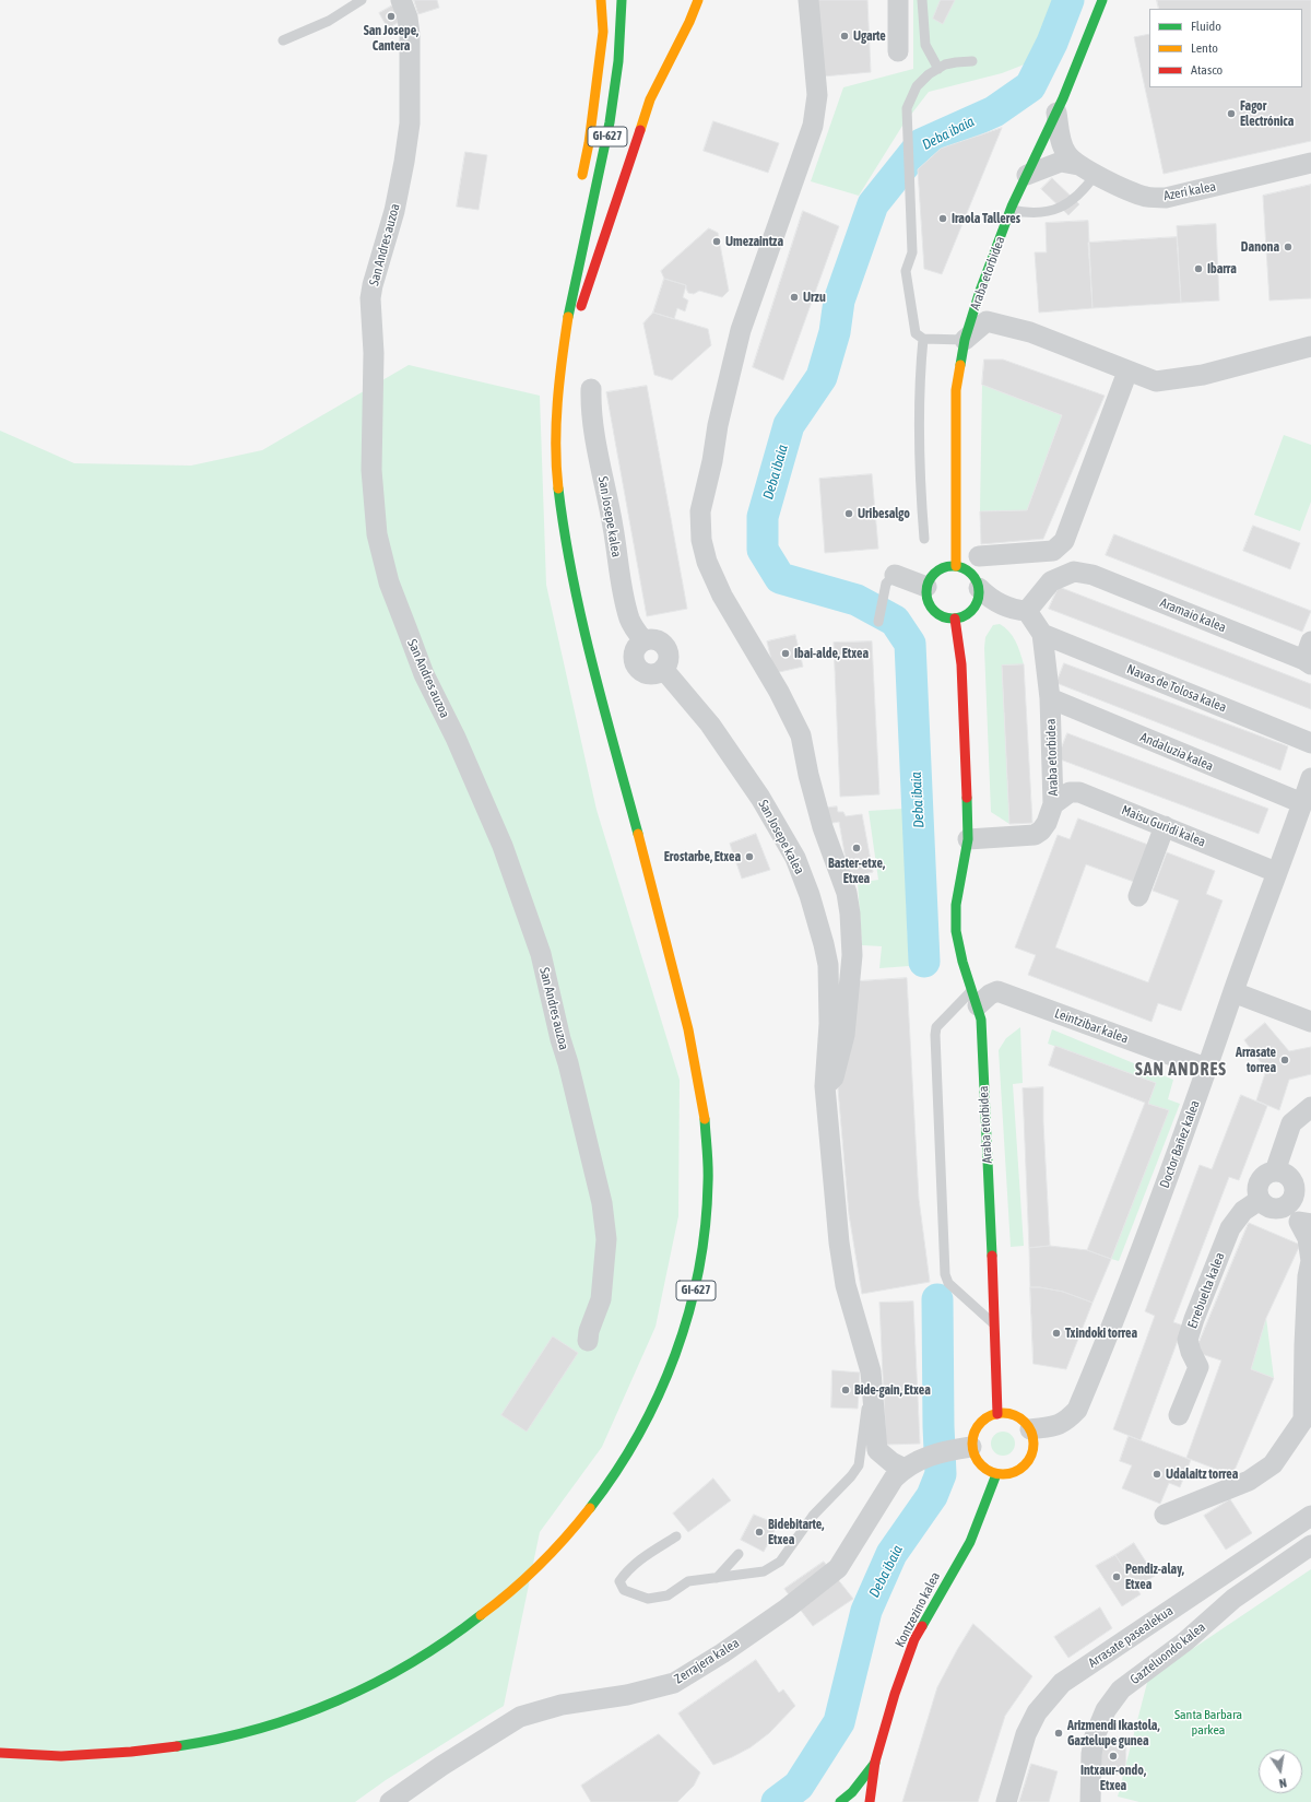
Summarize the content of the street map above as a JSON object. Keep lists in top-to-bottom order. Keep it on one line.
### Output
{"streets":{"main road":["GI-627","Araba etorbidea","Kontzezino kalea"],"street":["Azeri kalea","San Andres auzoa","San Josepe kalea","Aramaio kalea","Navas de Tolosa kalea","Andaluzia kalea","Maisu Guridi kalea","Leintzibar kalea","Doctor Bañez kalea","Errebuelta kalea","Arrasate pasealekua","Gazteluondo kalea","Zerrajera kalea"]},"crossings":[["Azeri kalea","Araba etorbidea"],["Araba etorbidea","Aramaio kalea"],["Araba etorbidea","Navas de Tolosa kalea"],["Araba etorbidea","Andaluzia kalea"],["Araba etorbidea","Maisu Guridi kalea"],["Araba etorbidea","Leintzibar kalea"],["Araba etorbidea","Doctor Bañez kalea"],["Araba etorbidea","Kontzezino kalea"],["San Josepe kalea","Zerrajera kalea"],["Andaluzia kalea","Doctor Bañez kalea"],["Maisu Guridi kalea","Doctor Bañez kalea"],["Leintzibar kalea","Doctor Bañez kalea"],["Doctor Bañez kalea","Kontzezino kalea"]],"districts":["SAN ANDRES"],"water":["Deba ibaia"],"parks":["Santa Barbara parkea"],"places":["San Josepe, Cantera","Ugarte","Fagor Electrónica","Iraola Talleres","Umezaintza","Danona","Ibarra","Urzu","Uribesalgo","Ibai-alde, Etxea","Baster-etxe, Etxea","Erostarbe, Etxea","Arrasate torrea","Txindoki torrea","Bide-gain, Etxea","Udalaitz torrea","Bidebitarte, Etxea","Pendiz-alay, Etxea","Arizmendi Ikastola, Gaztelupe gunea","Intxaur-ondo, Etxea"],"legend":["Fluido","Lento","Atasco"],"north":"bottom"}
